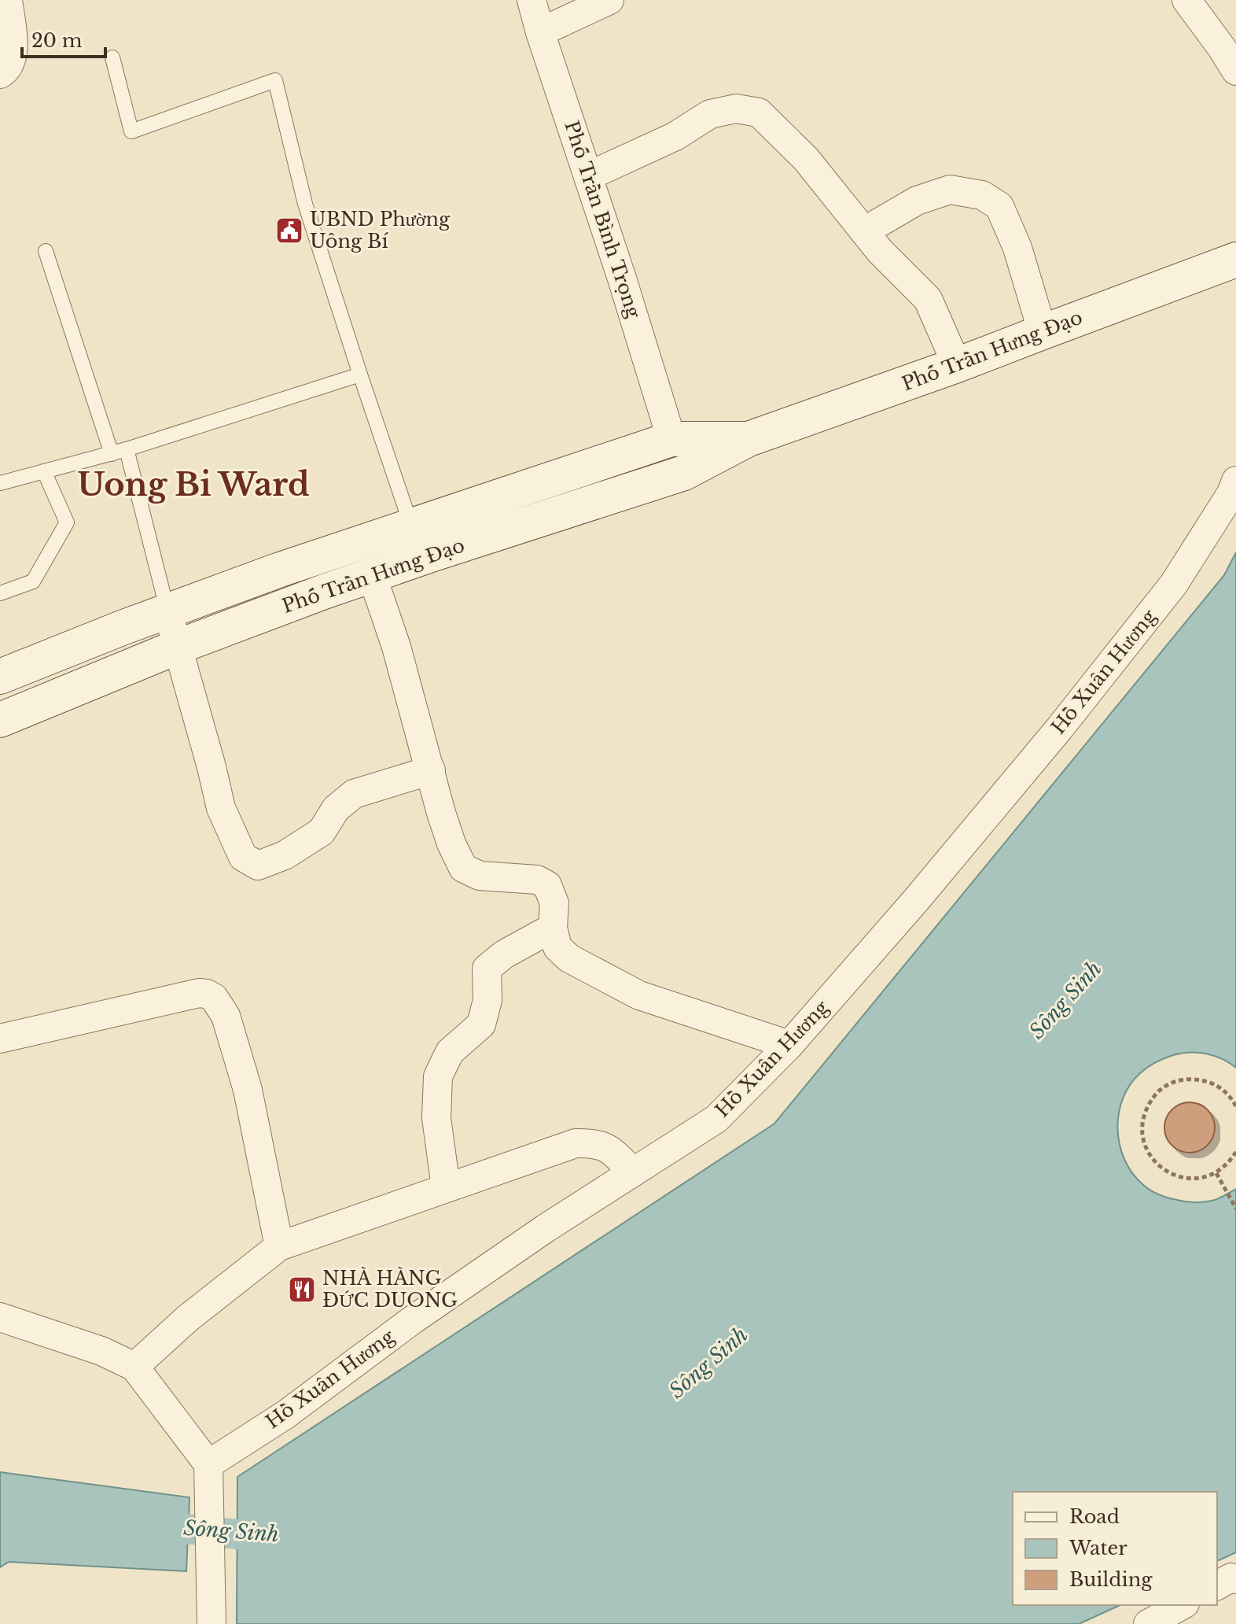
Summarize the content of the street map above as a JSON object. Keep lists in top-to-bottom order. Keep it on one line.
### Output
{"streets":{"main road":["Phố Trần Hưng Đạo"],"street":["Phố Trần Bình Trọng","Hồ Xuân Hương"]},"crossings":[["Phố Trần Bình Trọng","Phố Trần Hưng Đạo"]],"districts":["Uong Bi Ward"],"water":["Sông Sinh"],"places":{"public building":["UBND Phường Uông Bí"],"restaurant":["NHÀ HÀNG ĐỨC DUONG"]},"legend":["Road","Water","Building"],"scale_bar":"20 m"}
